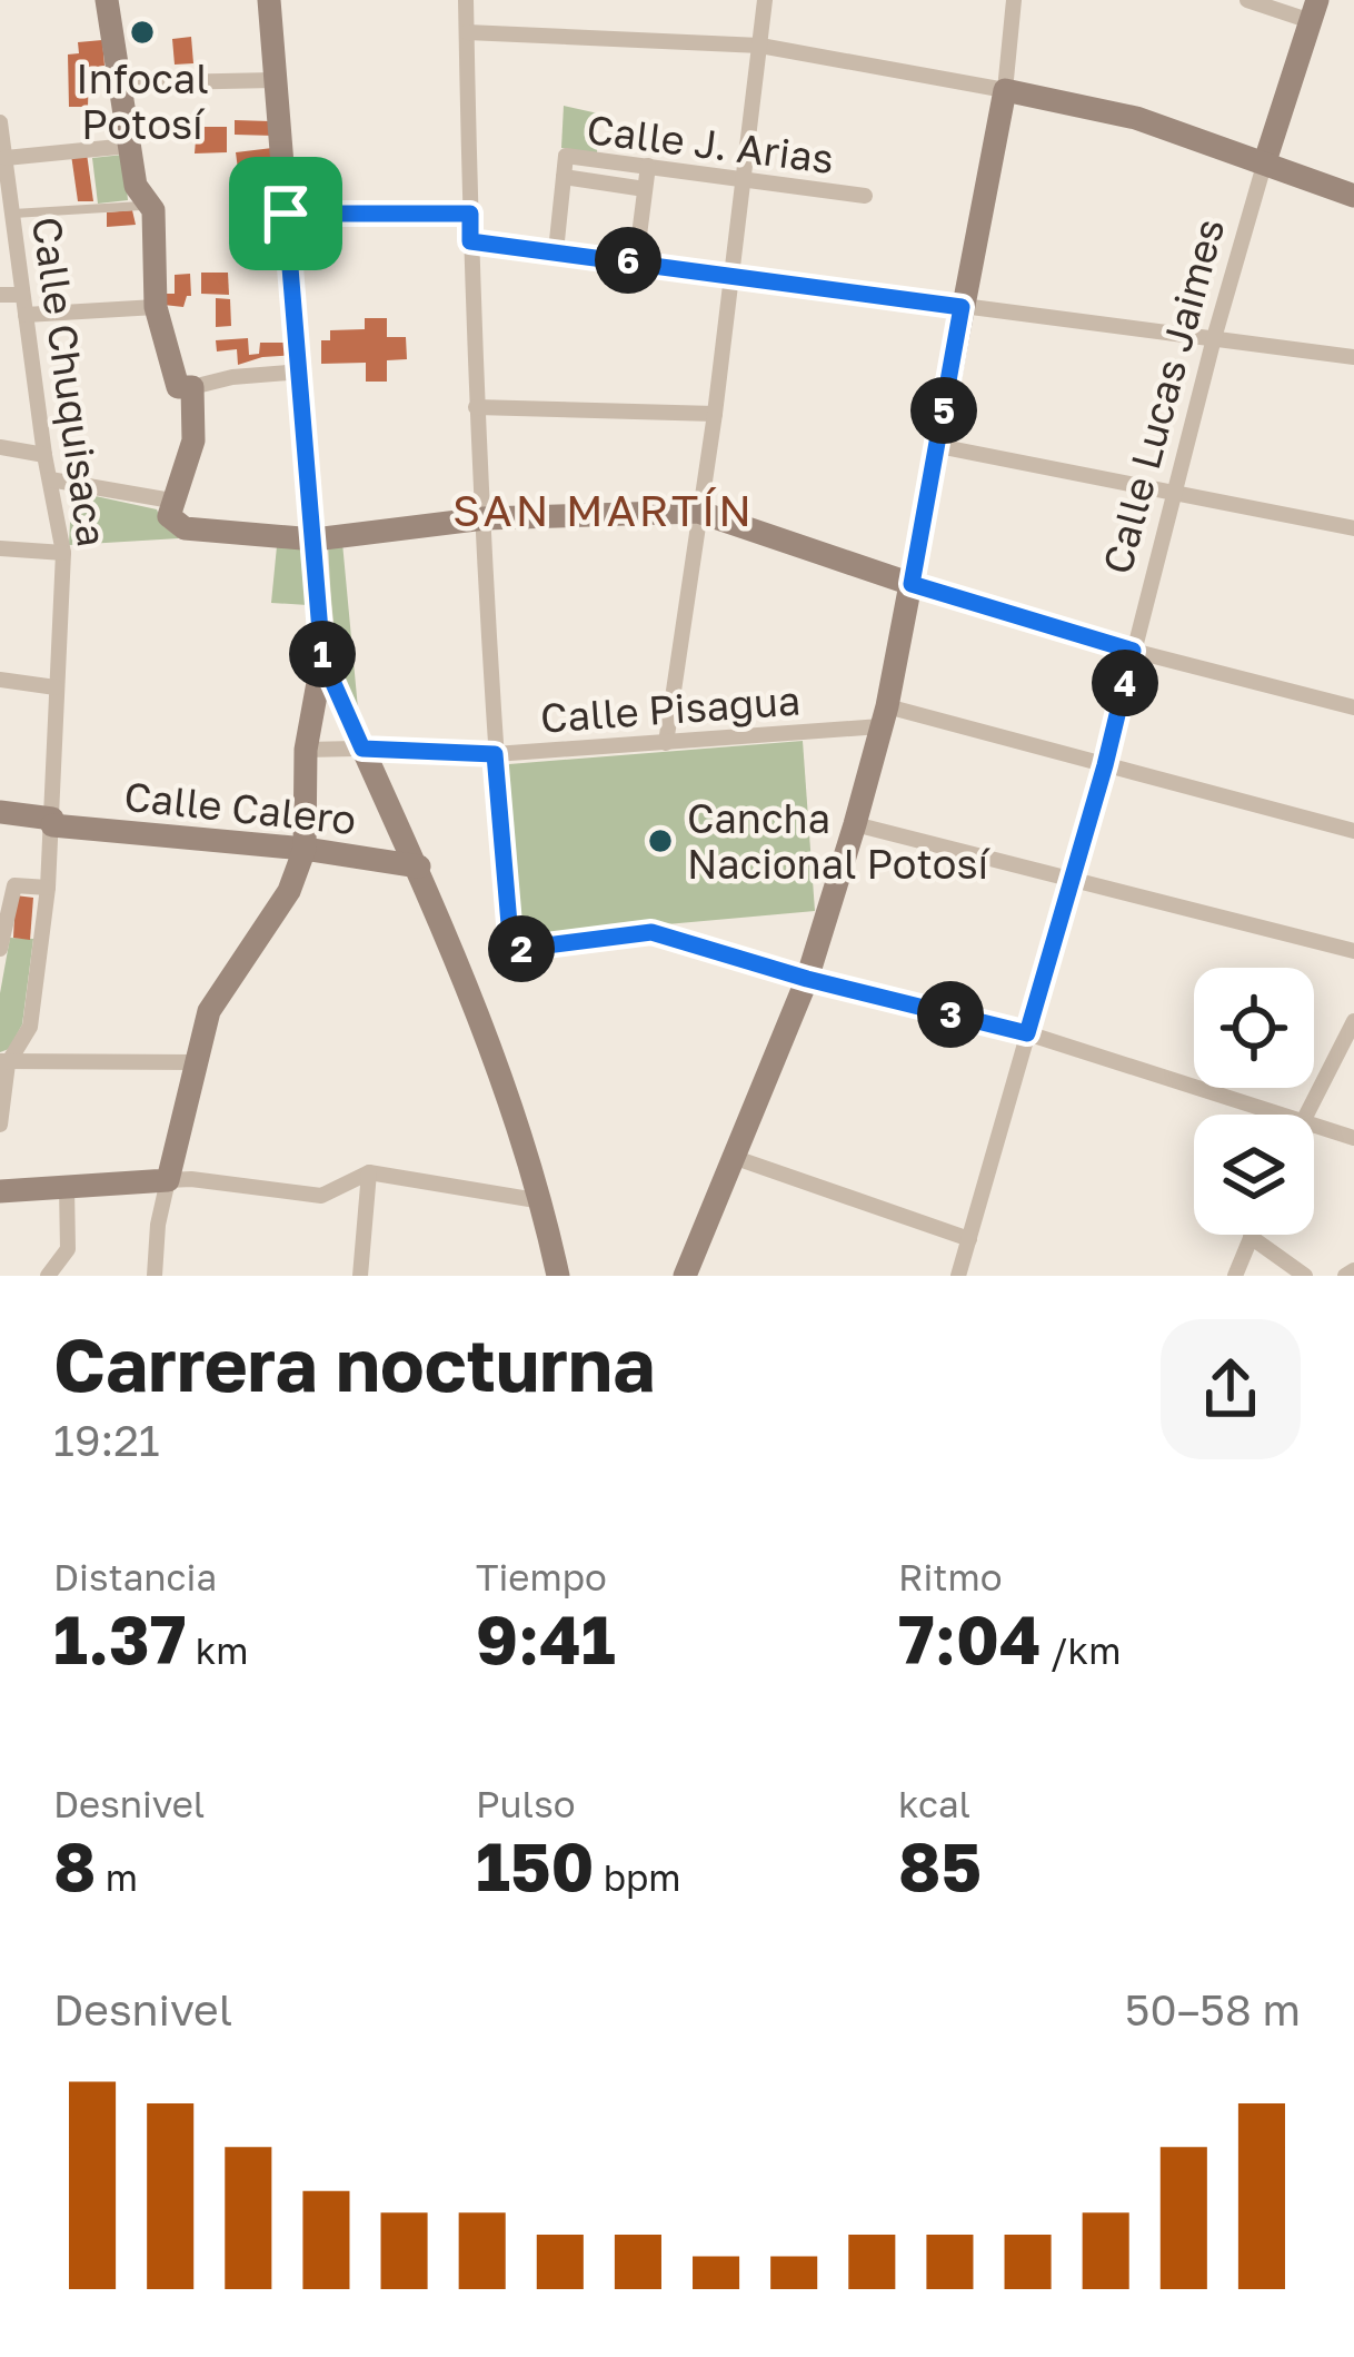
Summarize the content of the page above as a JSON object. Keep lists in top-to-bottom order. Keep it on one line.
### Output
{"streets":{"main road":["Calle Lucas Jaimes","Calle Calero"],"street":["Calle J. Arias","Calle Chuquisaca","Calle Pisagua"]},"crossings":[["Calle Chuquisaca","Calle Calero"],["Calle Lucas Jaimes","Calle Pisagua"]],"districts":["SAN MARTÍN"],"places":["Infocal Potosí","Cancha Nacional Potosí"],"page":{"pins":["6","5","1","4","2","3"],"heading":["Carrera nocturna","19:21"],"stats":[["Distancia","1.37 km"],["Tiempo","9:41"],["Ritmo","7:04 /km"],["Desnivel","8 m"],["Pulso","150 bpm"],["kcal","85"]],"chart":["Desnivel","50–58 m"]}}
